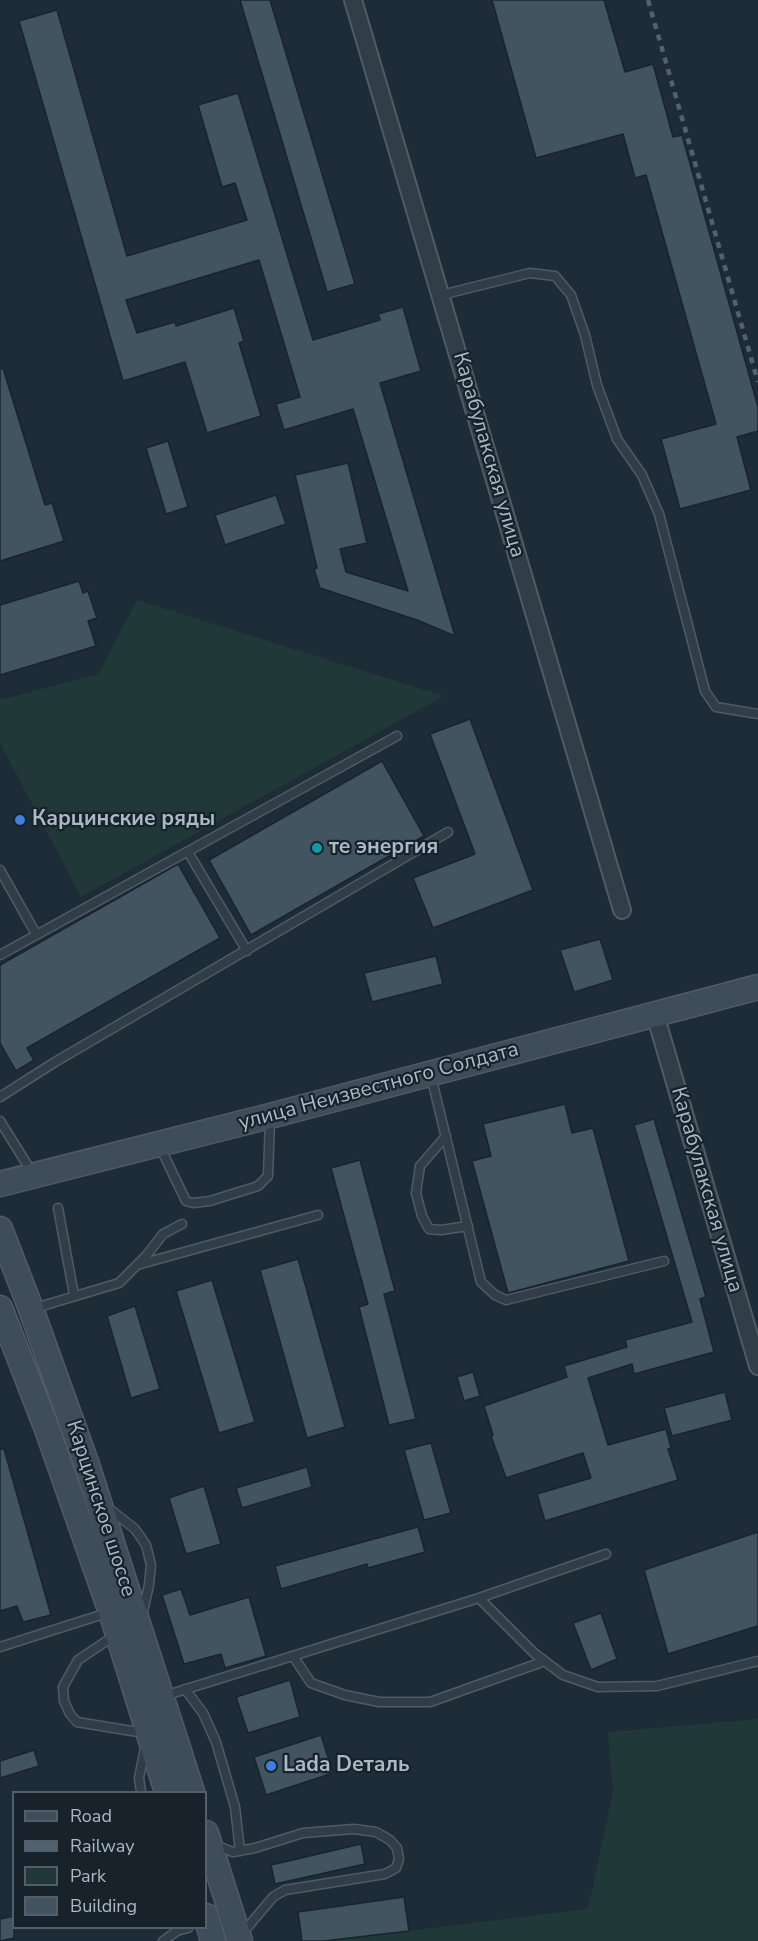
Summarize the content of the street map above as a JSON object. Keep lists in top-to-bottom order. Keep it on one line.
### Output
{"streets":{"main road":["улица Неизвестного Солдата","Карцинское шоссе"],"street":["Карабулакская улица"]},"crossings":[["Карабулакская улица","улица Неизвестного Солдата"]],"places":["Карцинские ряды","те энергия","Lada Dеталь"],"legend":["Road","Railway","Park","Building"]}
